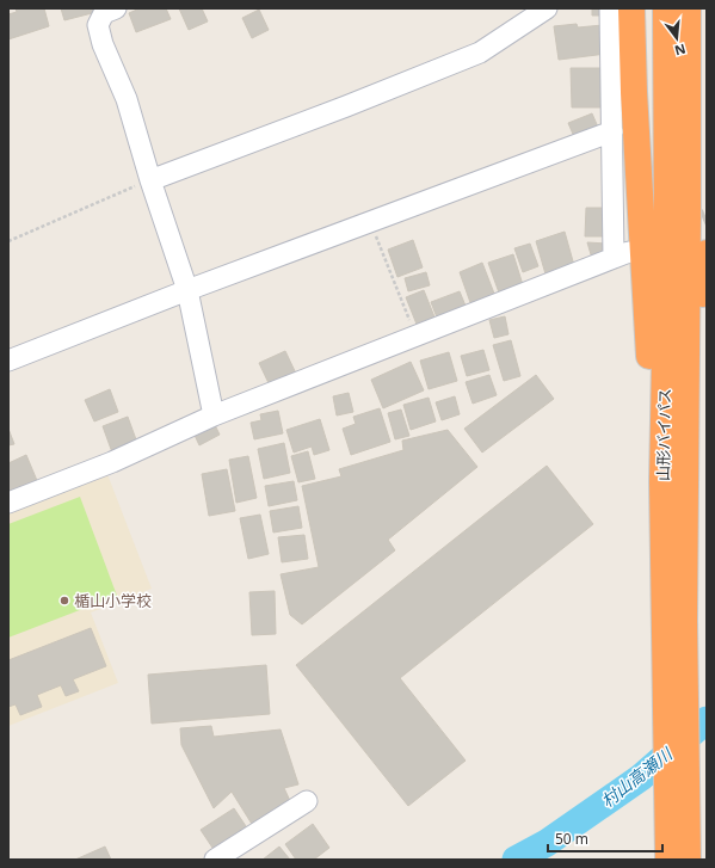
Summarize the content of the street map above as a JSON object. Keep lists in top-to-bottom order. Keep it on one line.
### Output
{"streets":{"highway":["山形バイパス"]},"water":["村山高瀬川"],"places":["楯山小学校"],"scale_bar":"50 m","north":"bottom"}
